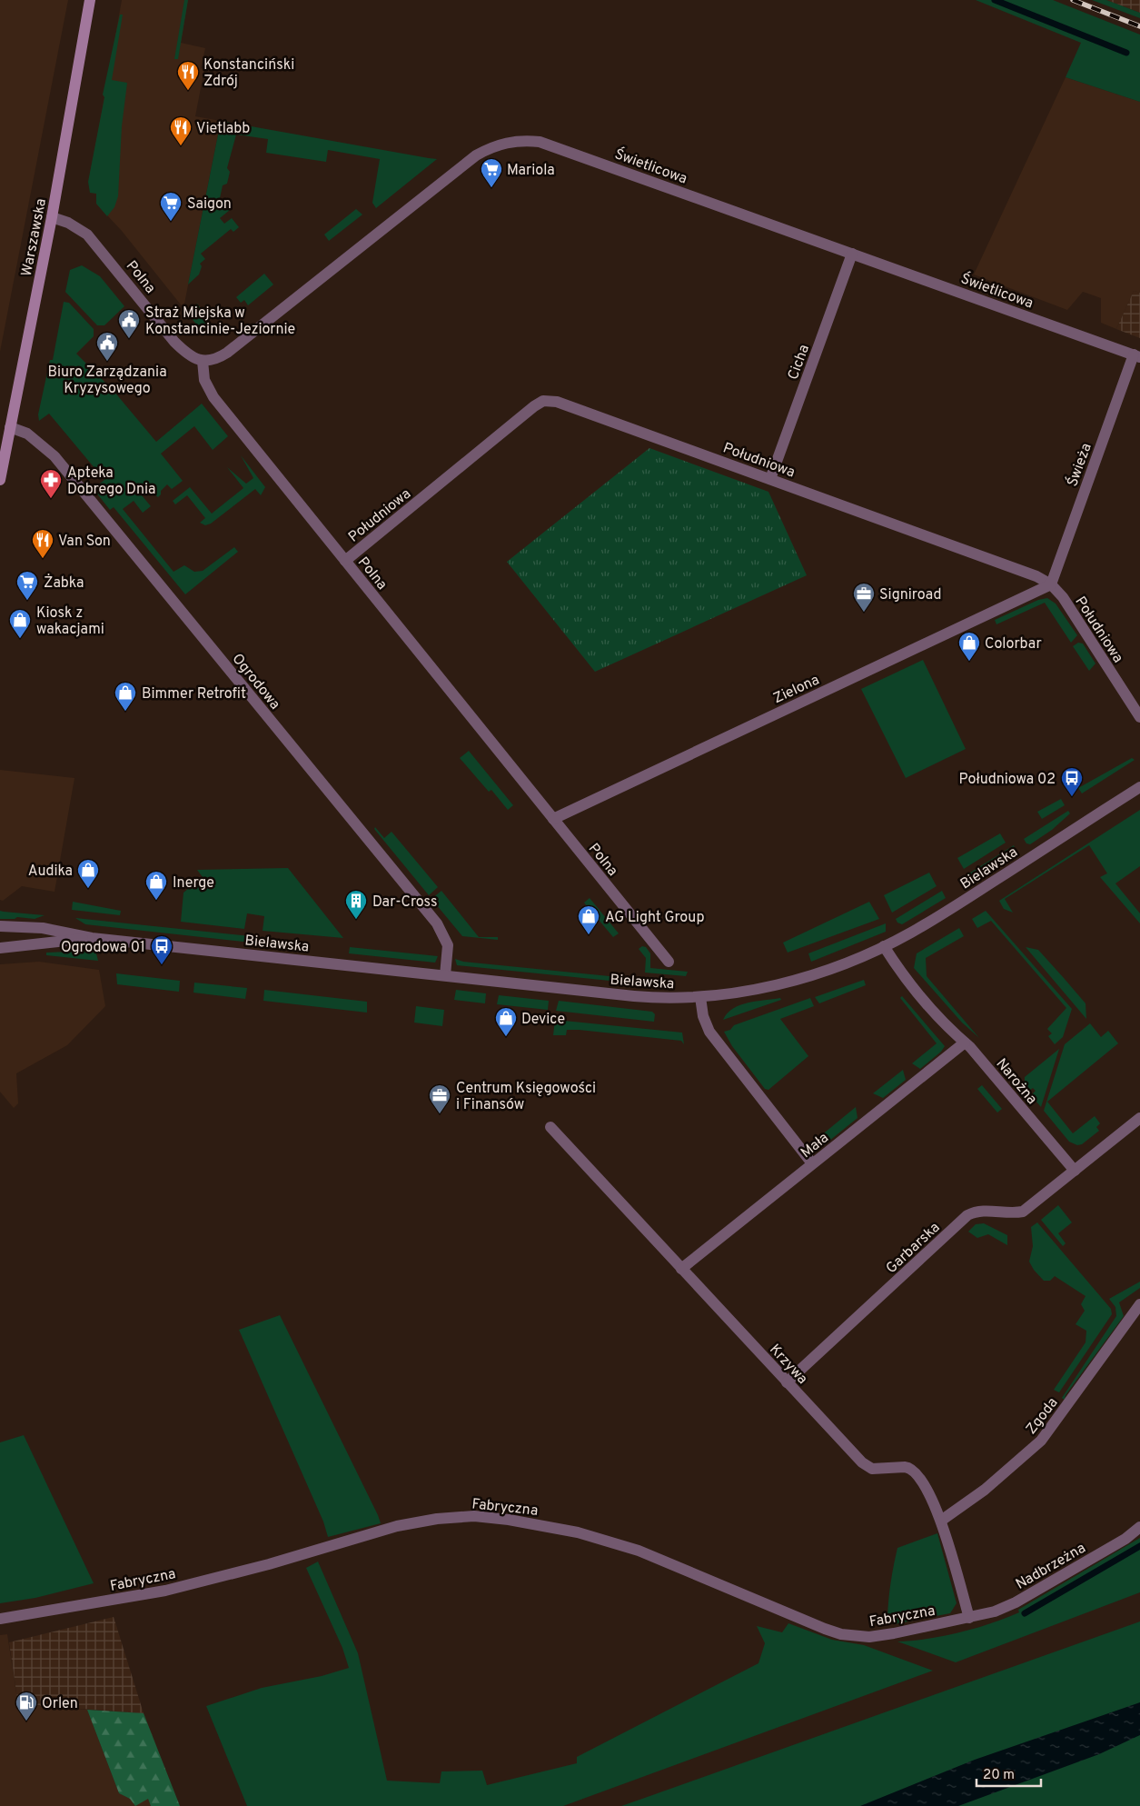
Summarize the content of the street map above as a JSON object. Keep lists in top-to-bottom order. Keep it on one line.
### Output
{"streets":{"main road":["Warszawska"],"street":["Świetlicowa","Polna","Cicha","Południowa","Świeża","Ogrodowa","Zielona","Bielawska","Narożna","Mała","Garbarska","Krzywa","Zgoda","Fabryczna","Nadbrzeżna"]},"crossings":[["Świetlicowa","Polna"],["Świetlicowa","Cicha"],["Świetlicowa","Świeża"],["Warszawska","Polna"],["Warszawska","Ogrodowa"],["Polna","Południowa"],["Polna","Zielona"],["Cicha","Południowa"],["Południowa","Świeża"],["Południowa","Zielona"],["Świeża","Zielona"],["Ogrodowa","Bielawska"],["Bielawska","Narożna"],["Narożna","Mała"],["Narożna","Garbarska"],["Mała","Krzywa"],["Garbarska","Krzywa"],["Krzywa","Zgoda"],["Krzywa","Fabryczna"],["Krzywa","Nadbrzeżna"],["Fabryczna","Nadbrzeżna"]],"places":{"restaurant":["Konstanciński Zdrój","Vietlabb","Van Son"],"supermarket":["Mariola","Saigon","Żabka"],"public building":["Straż Miejska w Konstancinie-Jeziornie","Biuro Zarządzania Kryzysowego"],"pharmacy":["Apteka Dobrego Dnia"],"office":["Signiroad","Centrum Księgowości i Finansów"],"shop":["Kiosk z wakacjami","Colorbar","Bimmer Retrofit","Audika","Inerge","AG Light Group","Device"],"bus stop":["Południowa 02","Ogrodowa 01"],"building":["Dar-Cross"],"fuel station":["Orlen"]},"scale_bar":"20 m"}
